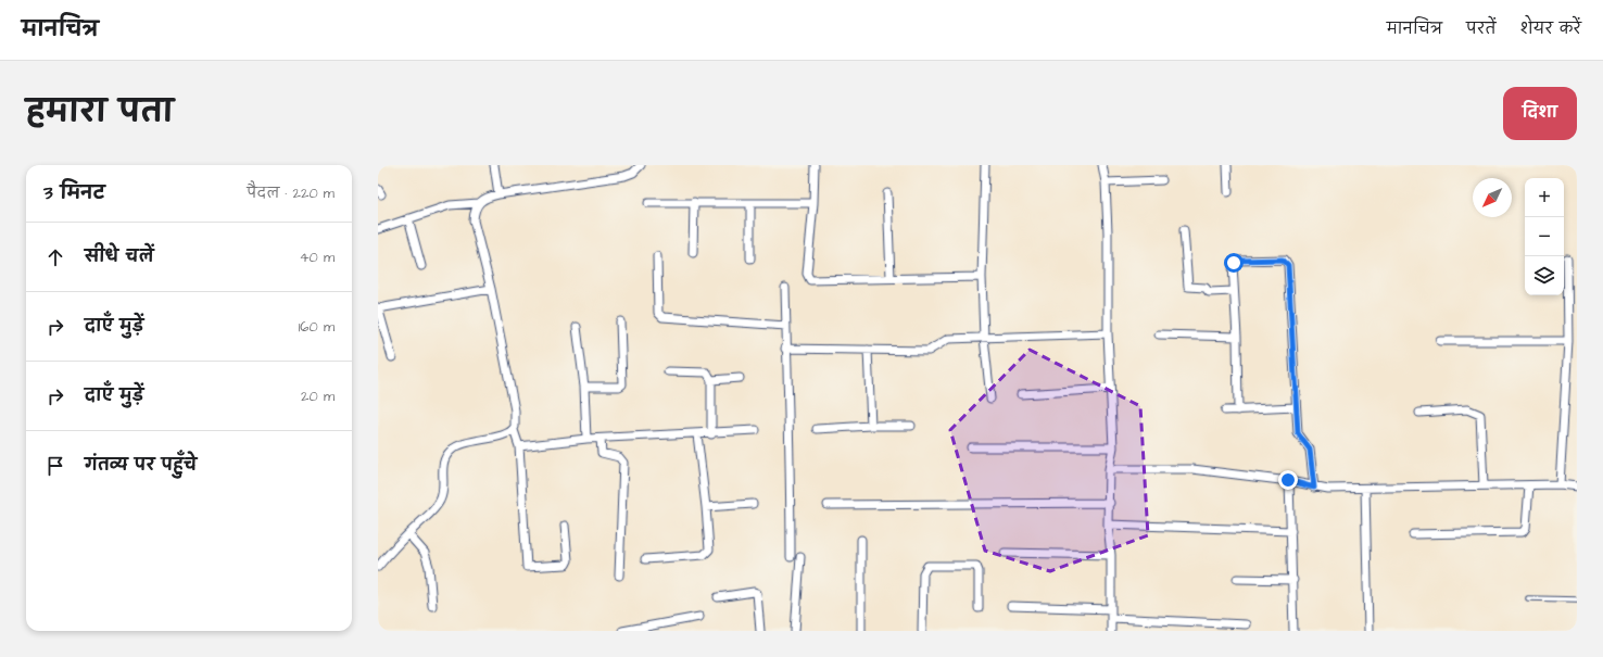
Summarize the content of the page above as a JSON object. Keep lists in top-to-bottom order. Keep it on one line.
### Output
{"north":"bottom left","page":{"header":"मानचित्र","nav":["मानचित्र","परतें","शेयर करें"],"title":"हमारा पता","buttons":"दिशा","heading":["3 मिनट","पैदल · 220 m"],"map_buttons":["+","−"],"list":[["सीधे चलें","40 m"],["दाएँ मुड़ें","160 m"],["दाएँ मुड़ें","20 m"],"गंतव्य पर पहुँचे"]}}
